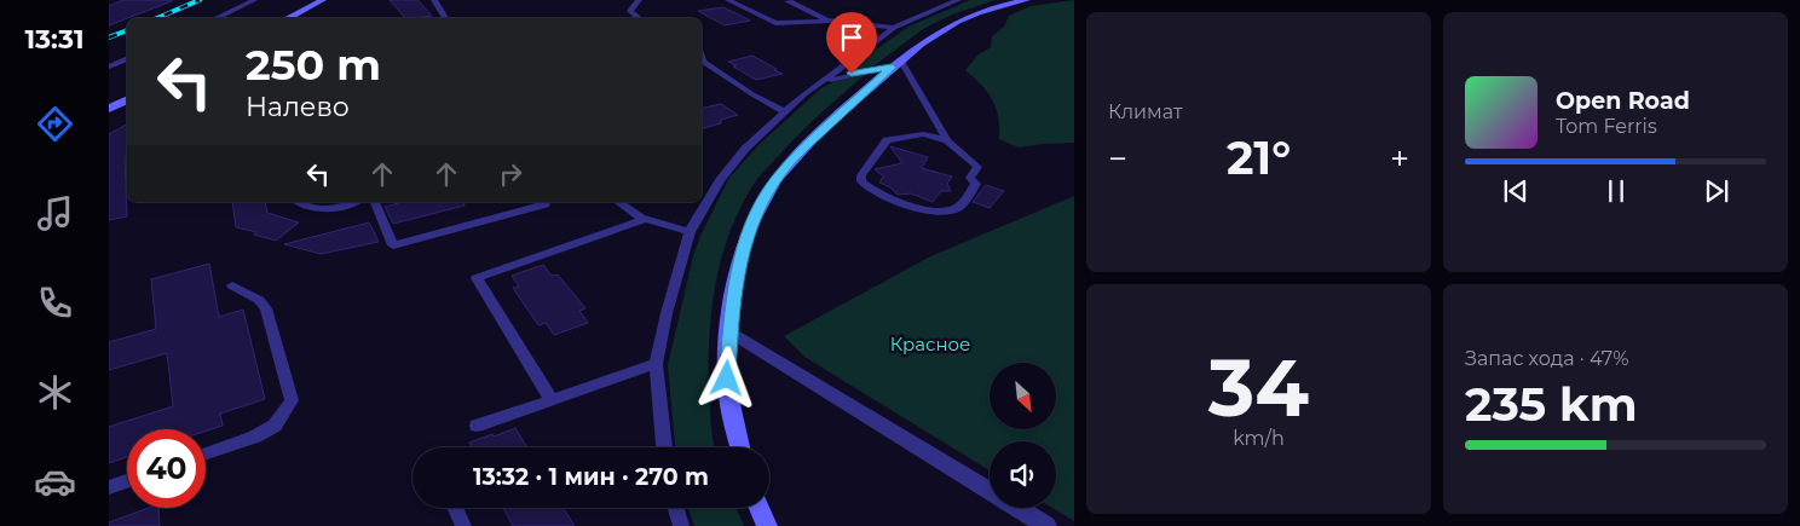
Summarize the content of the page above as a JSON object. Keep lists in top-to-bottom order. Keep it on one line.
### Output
{"parks":["Красное"],"north":"bottom right","page":{"tabs":"13:31","tile":["Климат",["34","km/h"],["Запас хода · 47%","235 km"]],"turn":["250 m","Налево"],"song":["Open Road","Tom Ferris"],"heat":["−","21°","+"],"limit":"40","trip":"13:32 · 1 мин · 270 m"}}
